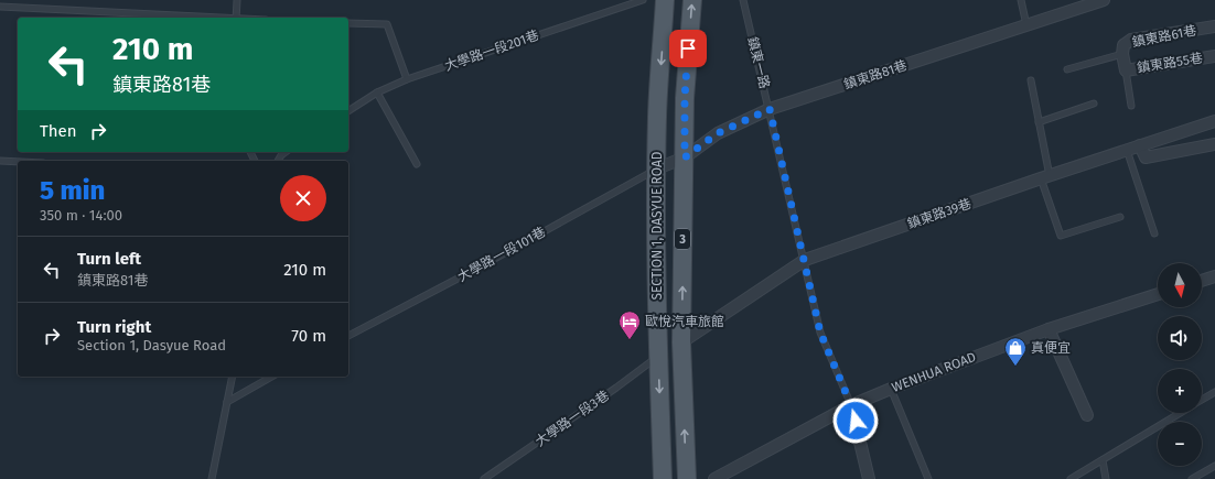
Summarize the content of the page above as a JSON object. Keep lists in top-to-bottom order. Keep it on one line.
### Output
{"streets":{"main road":["SECTION 1, DASYUE ROAD","3"],"street":["鎮東路61巷","鎮東路55巷","鎮東路81巷","鎮東路39巷","WENHUA ROAD"],"lane":["大學路一段201巷","鎮東一路","大學路一段101巷","大學路一段3巷"]},"crossings":[["鎮東路61巷","鎮東路55巷"],["鎮東一路","鎮東路81巷"],["鎮東一路","鎮東路39巷"],["鎮東一路","WENHUA ROAD"],["鎮東路81巷","SECTION 1, DASYUE ROAD"],["鎮東路81巷","大學路一段101巷"],["鎮東路39巷","SECTION 1, DASYUE ROAD"],["SECTION 1, DASYUE ROAD","大學路一段101巷"],["SECTION 1, DASYUE ROAD","大學路一段3巷"]],"places":{"hotel":["歐悅汽車旅館"],"shop":["真便宜"]},"north":"bottom","page":{"turn":["210 m","鎮東路81巷"],"then":"Then","heading":["5 min","350 m · 14:00"],"list":[{"name":"Turn left","note":"鎮東路81巷","value":"210 m"},{"name":"Turn right","note":"Section 1, Dasyue Road","value":"70 m"}],"map_buttons":["+","−"]}}
